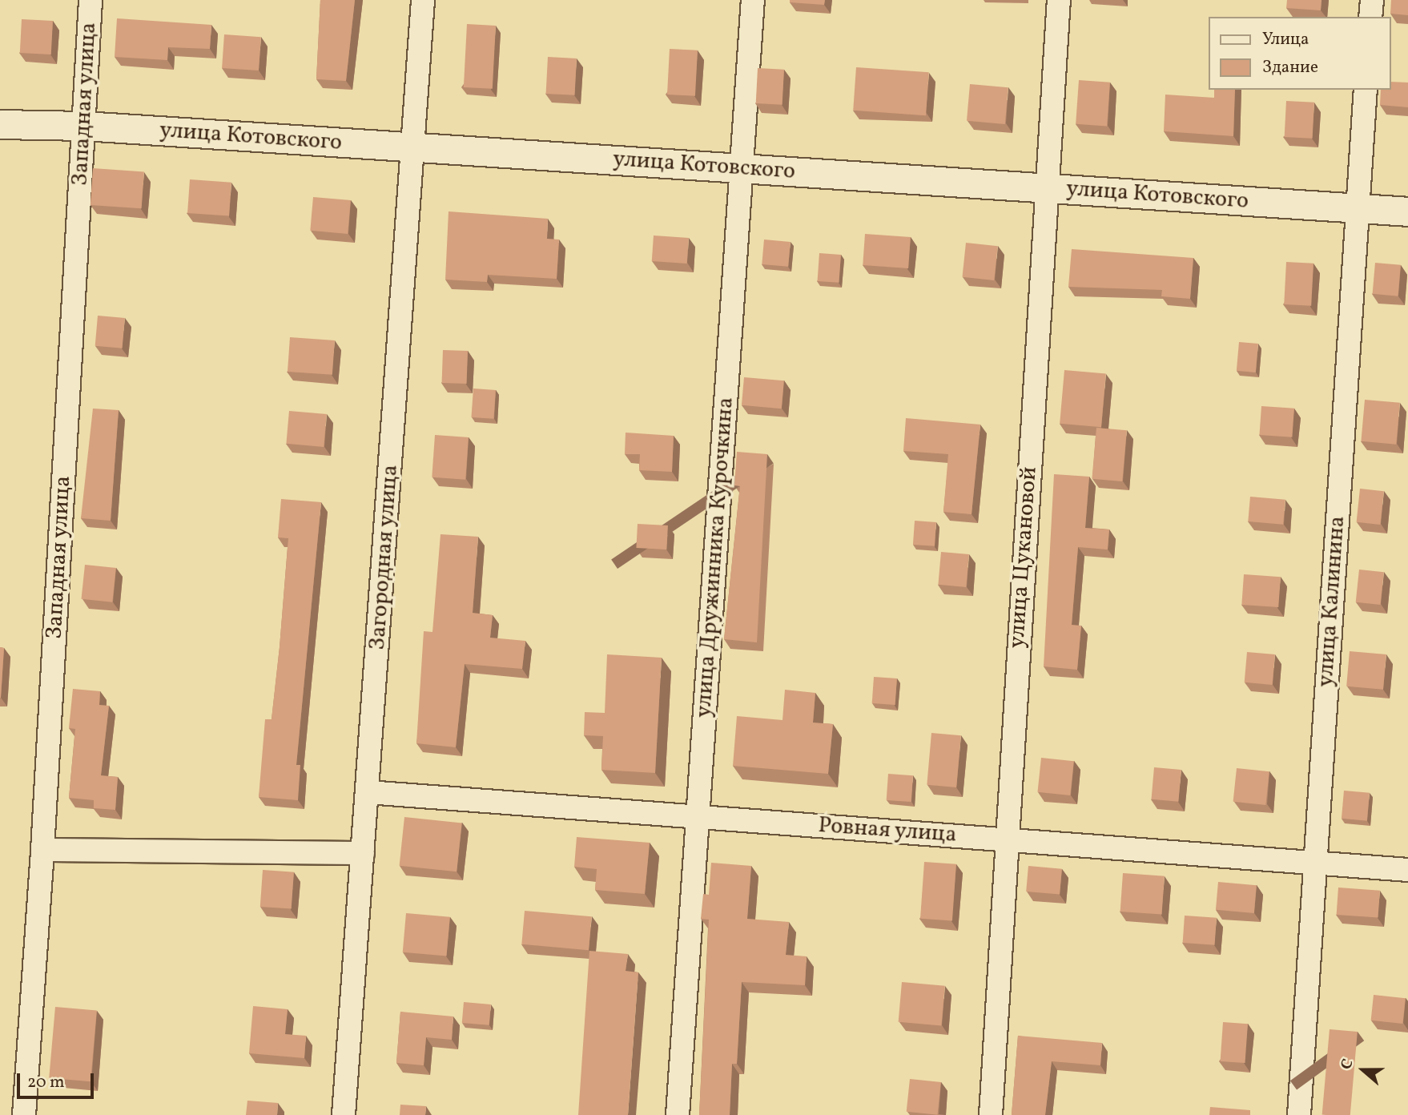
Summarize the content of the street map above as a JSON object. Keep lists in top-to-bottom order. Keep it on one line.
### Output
{"streets":{"street":["Западная улица","улица Котовского","Загородная улица","улица Дружинника Курочкина","улица Цукановой","улица Калинина","Ровная улица"]},"crossings":[["Западная улица","улица Котовского"],["улица Котовского","Загородная улица"],["улица Котовского","улица Дружинника Курочкина"],["улица Котовского","улица Цукановой"],["улица Котовского","улица Калинина"],["Загородная улица","Ровная улица"],["улица Дружинника Курочкина","Ровная улица"],["улица Цукановой","Ровная улица"],["улица Калинина","Ровная улица"]],"legend":["Улица","Здание"],"scale_bar":"20 m","north":"left"}
